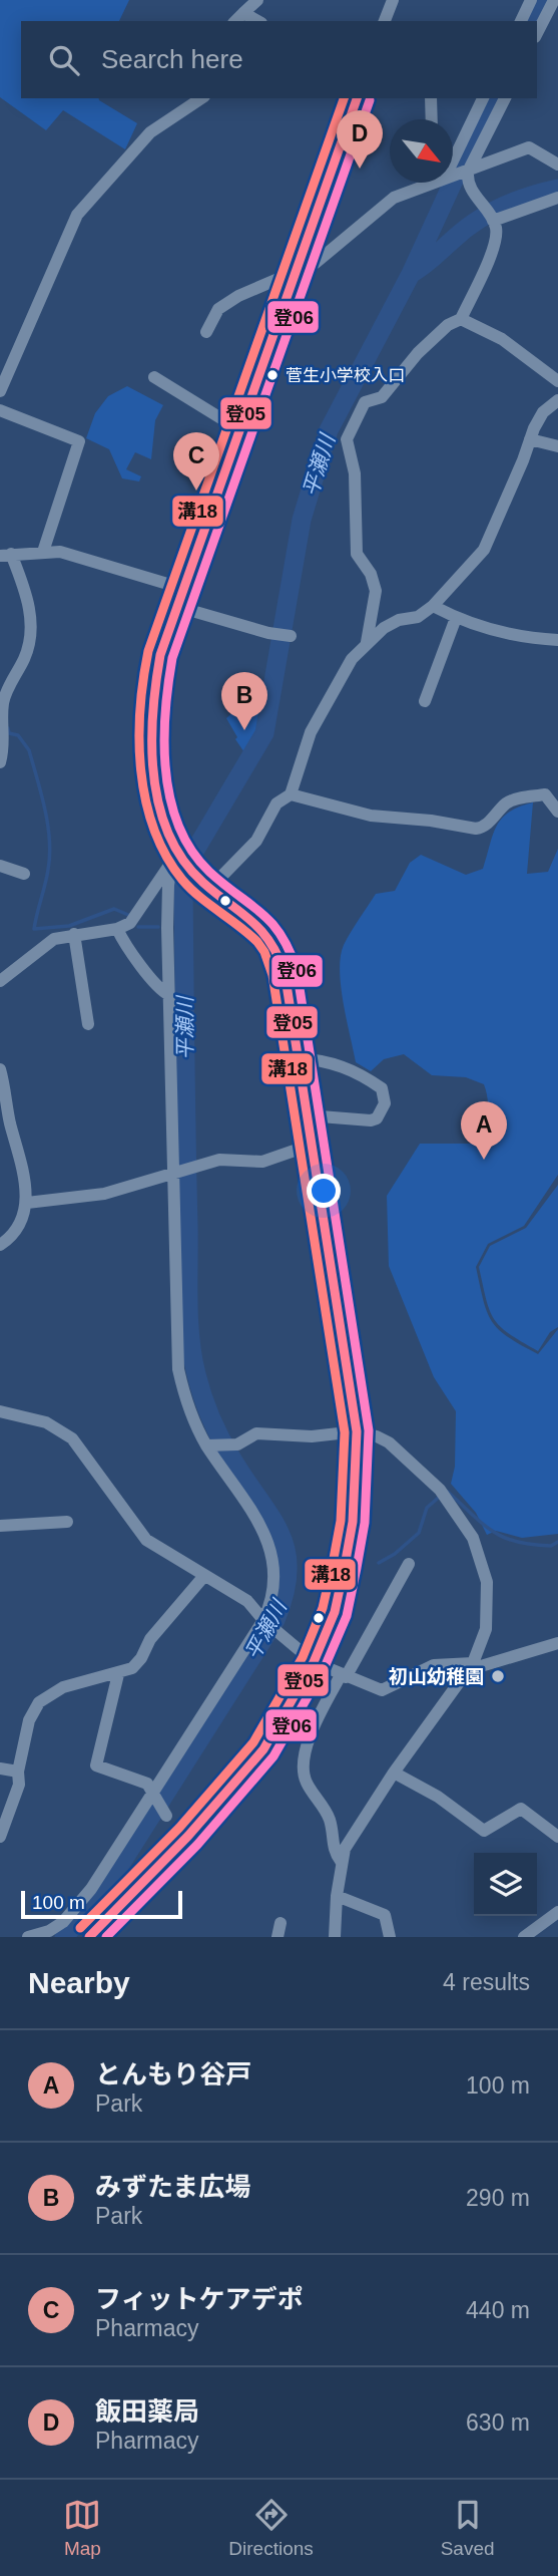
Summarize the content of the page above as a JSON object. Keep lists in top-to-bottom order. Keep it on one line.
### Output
{"water":["平瀬川"],"places":["菅生小学校入口","初山幼稚園"],"lines":["transit line 登05","transit line 溝18","transit line 登06"],"scale_bar":"100 m","north":"bottom right","page":{"search":"Search here","pins":["D","C","B","A"],"scale":"100 m","heading":["Nearby","4 results"],"list":[{"mark":"A","name":"とんもり谷戸","note":"Park","value":"100 m"},{"mark":"B","name":"みずたま広場","note":"Park","value":"290 m"},{"mark":"C","name":"フィットケアデポ","note":"Pharmacy","value":"440 m"},{"mark":"D","name":"飯田薬局","note":"Pharmacy","value":"630 m"}],"nav":["Map","Directions","Saved"]}}
